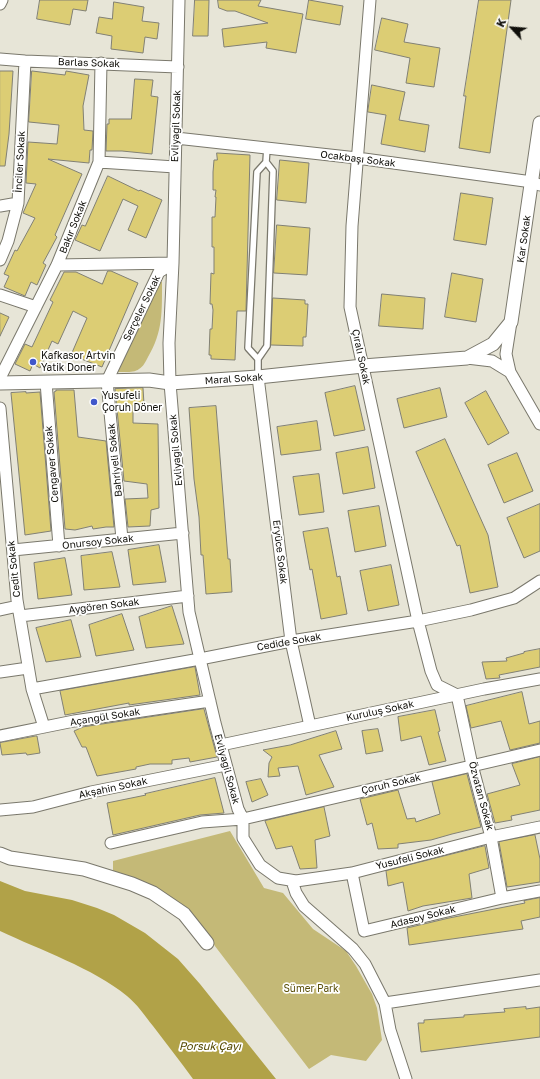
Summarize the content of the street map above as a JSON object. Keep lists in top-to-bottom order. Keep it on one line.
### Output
{"streets":{"street":["Barlas Sokak","Evliyagil Sokak","Ocakbaşı Sokak","İnciler Sokak","Bakır Sokak","Kar Sokak","Serçeler Sokak","Çıralı Sokak","Maral Sokak","Bahriyeli Sokak","Cengaver Sokak","Onursoy Sokak","Eryüce Sokak","Cedit Sokak","Aygören Sokak","Cedide Sokak","Kuruluş Sokak","Açangül Sokak","Çoruh Sokak","Akşahin Sokak","Özvatan Sokak","Yusufeli Sokak","Adasoy Sokak"]},"crossings":[["Barlas Sokak","Evliyagil Sokak"],["Barlas Sokak","İnciler Sokak"],["Barlas Sokak","Bakır Sokak"],["Evliyagil Sokak","Ocakbaşı Sokak"],["Evliyagil Sokak","Serçeler Sokak"],["Evliyagil Sokak","Maral Sokak"],["Evliyagil Sokak","Onursoy Sokak"],["Evliyagil Sokak","Aygören Sokak"],["Evliyagil Sokak","Cedide Sokak"],["Evliyagil Sokak","Kuruluş Sokak"],["Evliyagil Sokak","Açangül Sokak"],["Evliyagil Sokak","Çoruh Sokak"],["Evliyagil Sokak","Akşahin Sokak"],["Evliyagil Sokak","Yusufeli Sokak"],["Ocakbaşı Sokak","Kar Sokak"],["Ocakbaşı Sokak","Çıralı Sokak"],["Serçeler Sokak","Maral Sokak"],["Serçeler Sokak","Bahriyeli Sokak"],["Çıralı Sokak","Maral Sokak"],["Çıralı Sokak","Cedide Sokak"],["Çıralı Sokak","Kuruluş Sokak"],["Çıralı Sokak","Özvatan Sokak"],["Maral Sokak","Bahriyeli Sokak"],["Maral Sokak","Cengaver Sokak"],["Maral Sokak","Eryüce Sokak"],["Bahriyeli Sokak","Onursoy Sokak"],["Cengaver Sokak","Onursoy Sokak"],["Onursoy Sokak","Cedit Sokak"],["Eryüce Sokak","Cedide Sokak"],["Eryüce Sokak","Kuruluş Sokak"],["Cedit Sokak","Aygören Sokak"],["Cedit Sokak","Cedide Sokak"],["Cedit Sokak","Açangül Sokak"],["Kuruluş Sokak","Özvatan Sokak"],["Çoruh Sokak","Özvatan Sokak"],["Özvatan Sokak","Yusufeli Sokak"],["Özvatan Sokak","Adasoy Sokak"],["Yusufeli Sokak","Adasoy Sokak"]],"water":["Porsuk Çayı"],"parks":["Sümer Park"],"places":["Kafkasor Artvin Yatik Doner","Yusufeli Çoruh Döner"],"north":"top left"}
